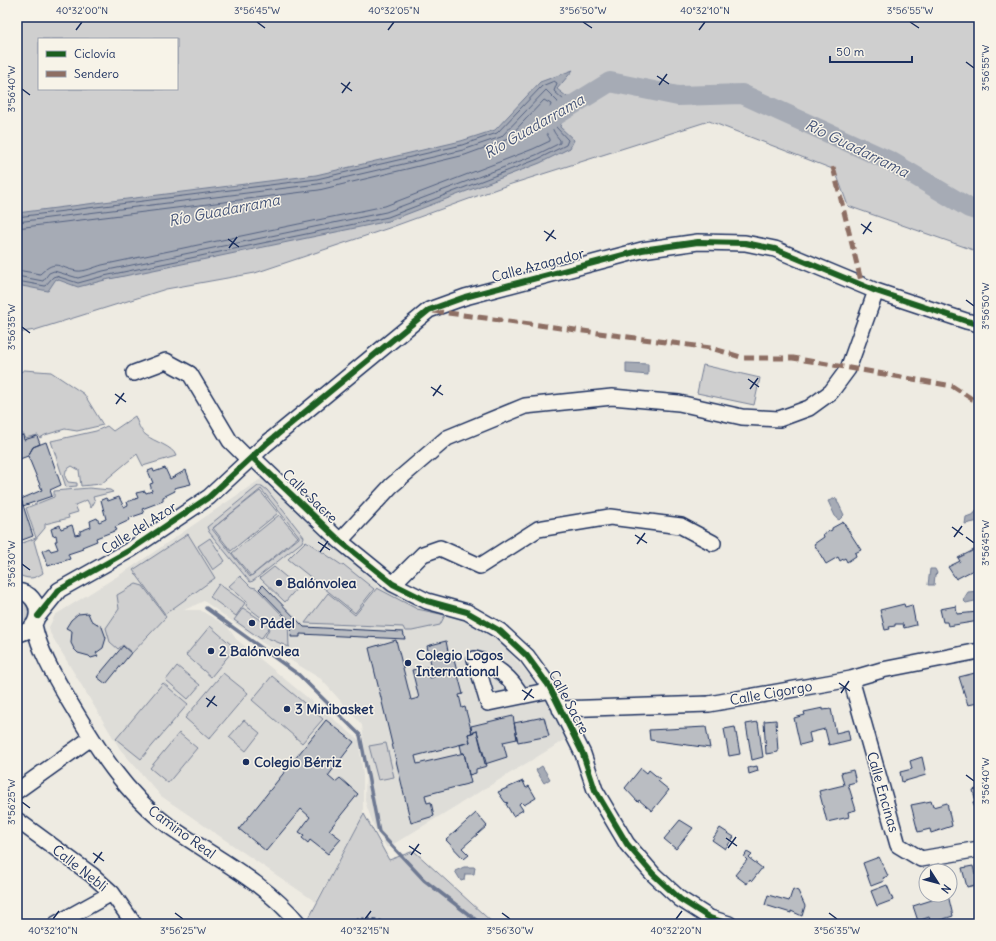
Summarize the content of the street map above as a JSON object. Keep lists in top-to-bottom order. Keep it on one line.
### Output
{"streets":{"street":["Calle Azagador","Calle Sacre","Calle del Azor","Calle Cigorgo","Calle Encinas","Camino Real","Calle Nebli"]},"crossings":[["Calle Azagador","Calle Sacre"],["Calle Azagador","Calle del Azor"],["Calle Sacre","Calle del Azor"],["Calle Sacre","Calle Cigorgo"],["Calle del Azor","Camino Real"],["Calle Cigorgo","Calle Encinas"]],"water":["Río Guadarrama"],"places":["Balónvolea","Pádel","2 Balónvolea","Colegio Logos International","3 Minibasket","Colegio Bérriz"],"legend":["Ciclovía","Sendero"],"scale_bar":"50 m","north":"bottom right","coordinates":["40°32'00\"N","3°56'45\"W","40°32'05\"N","3°56'50\"W","40°32'10\"N","3°56'55\"W","3°56'40\"W","3°56'35\"W","3°56'30\"W","3°56'25\"W","40°32'15\"N","40°32'20\"N"]}
